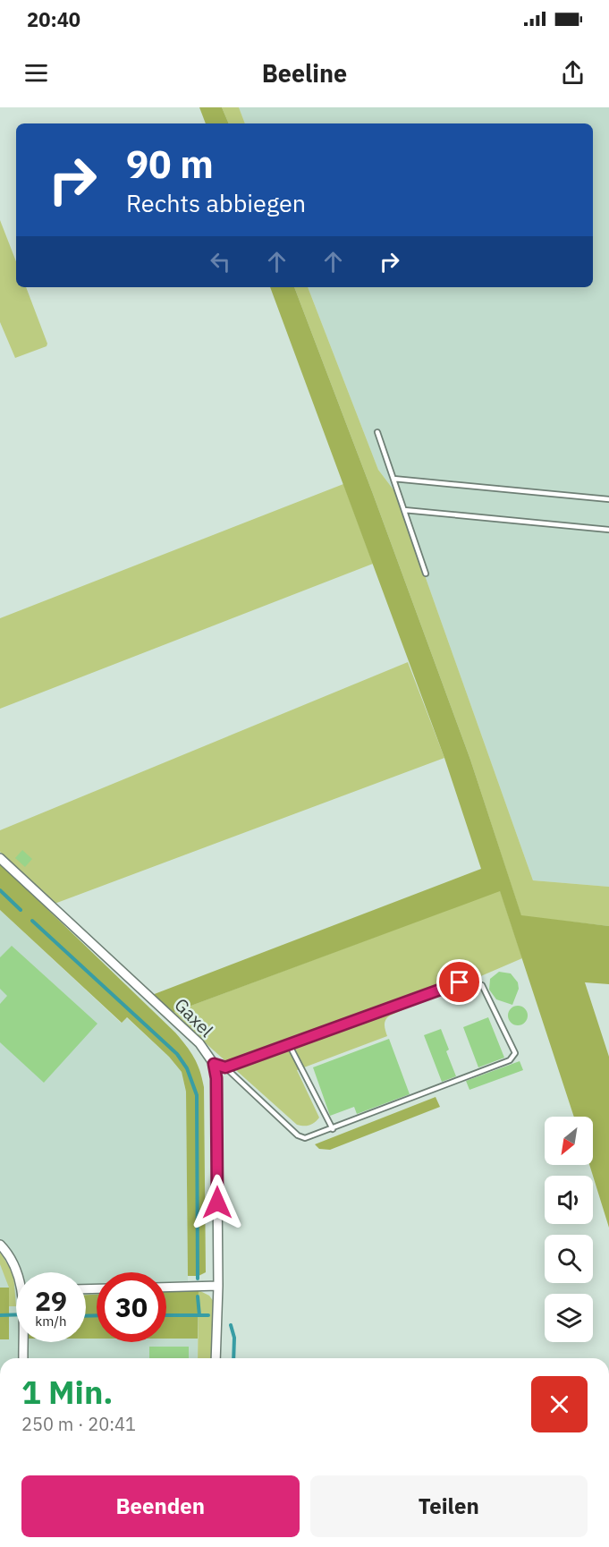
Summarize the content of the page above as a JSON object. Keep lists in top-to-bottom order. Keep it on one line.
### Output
{"streets":{"street":["Gaxel"]},"north":"bottom left","page":{"status":"20:40","header":"Beeline","turn":["90 m","Rechts abbiegen"],"speed":"29 km/h","limit":"30","heading":["1 Min.","250 m · 20:41"],"buttons":["Beenden","Teilen"]}}
